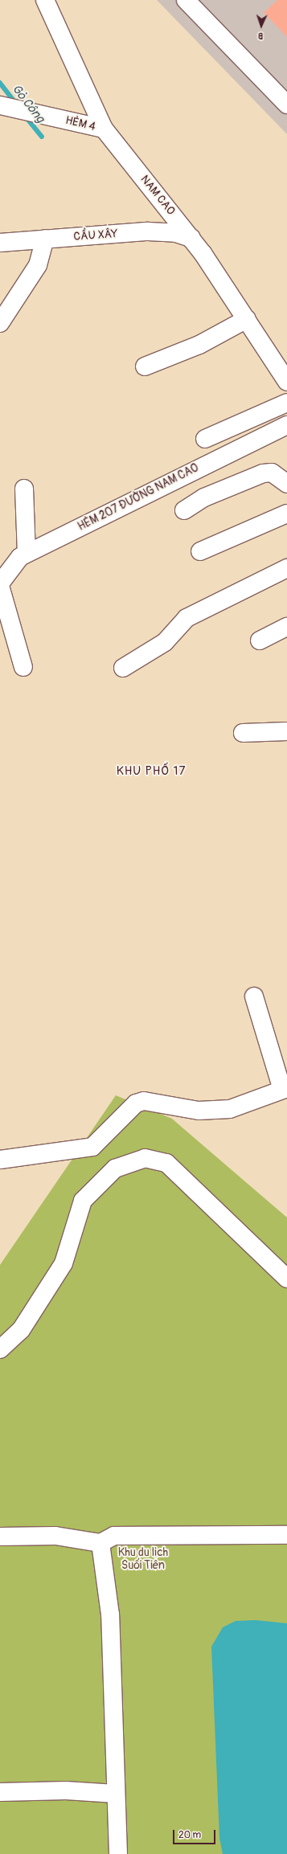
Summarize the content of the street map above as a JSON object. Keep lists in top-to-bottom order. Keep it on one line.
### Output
{"streets":{"street":["HẺM 4","NAM CAO","CẦU XÂY","HẺM 207 ĐƯỜNG NAM CAO"]},"crossings":[["HẺM 4","NAM CAO"],["NAM CAO","CẦU XÂY"]],"districts":["KHU PHỐ 17"],"water":["Gò Công"],"parks":["Khu du lịch Suối Tiên"],"scale_bar":"20 m","north":"bottom"}
